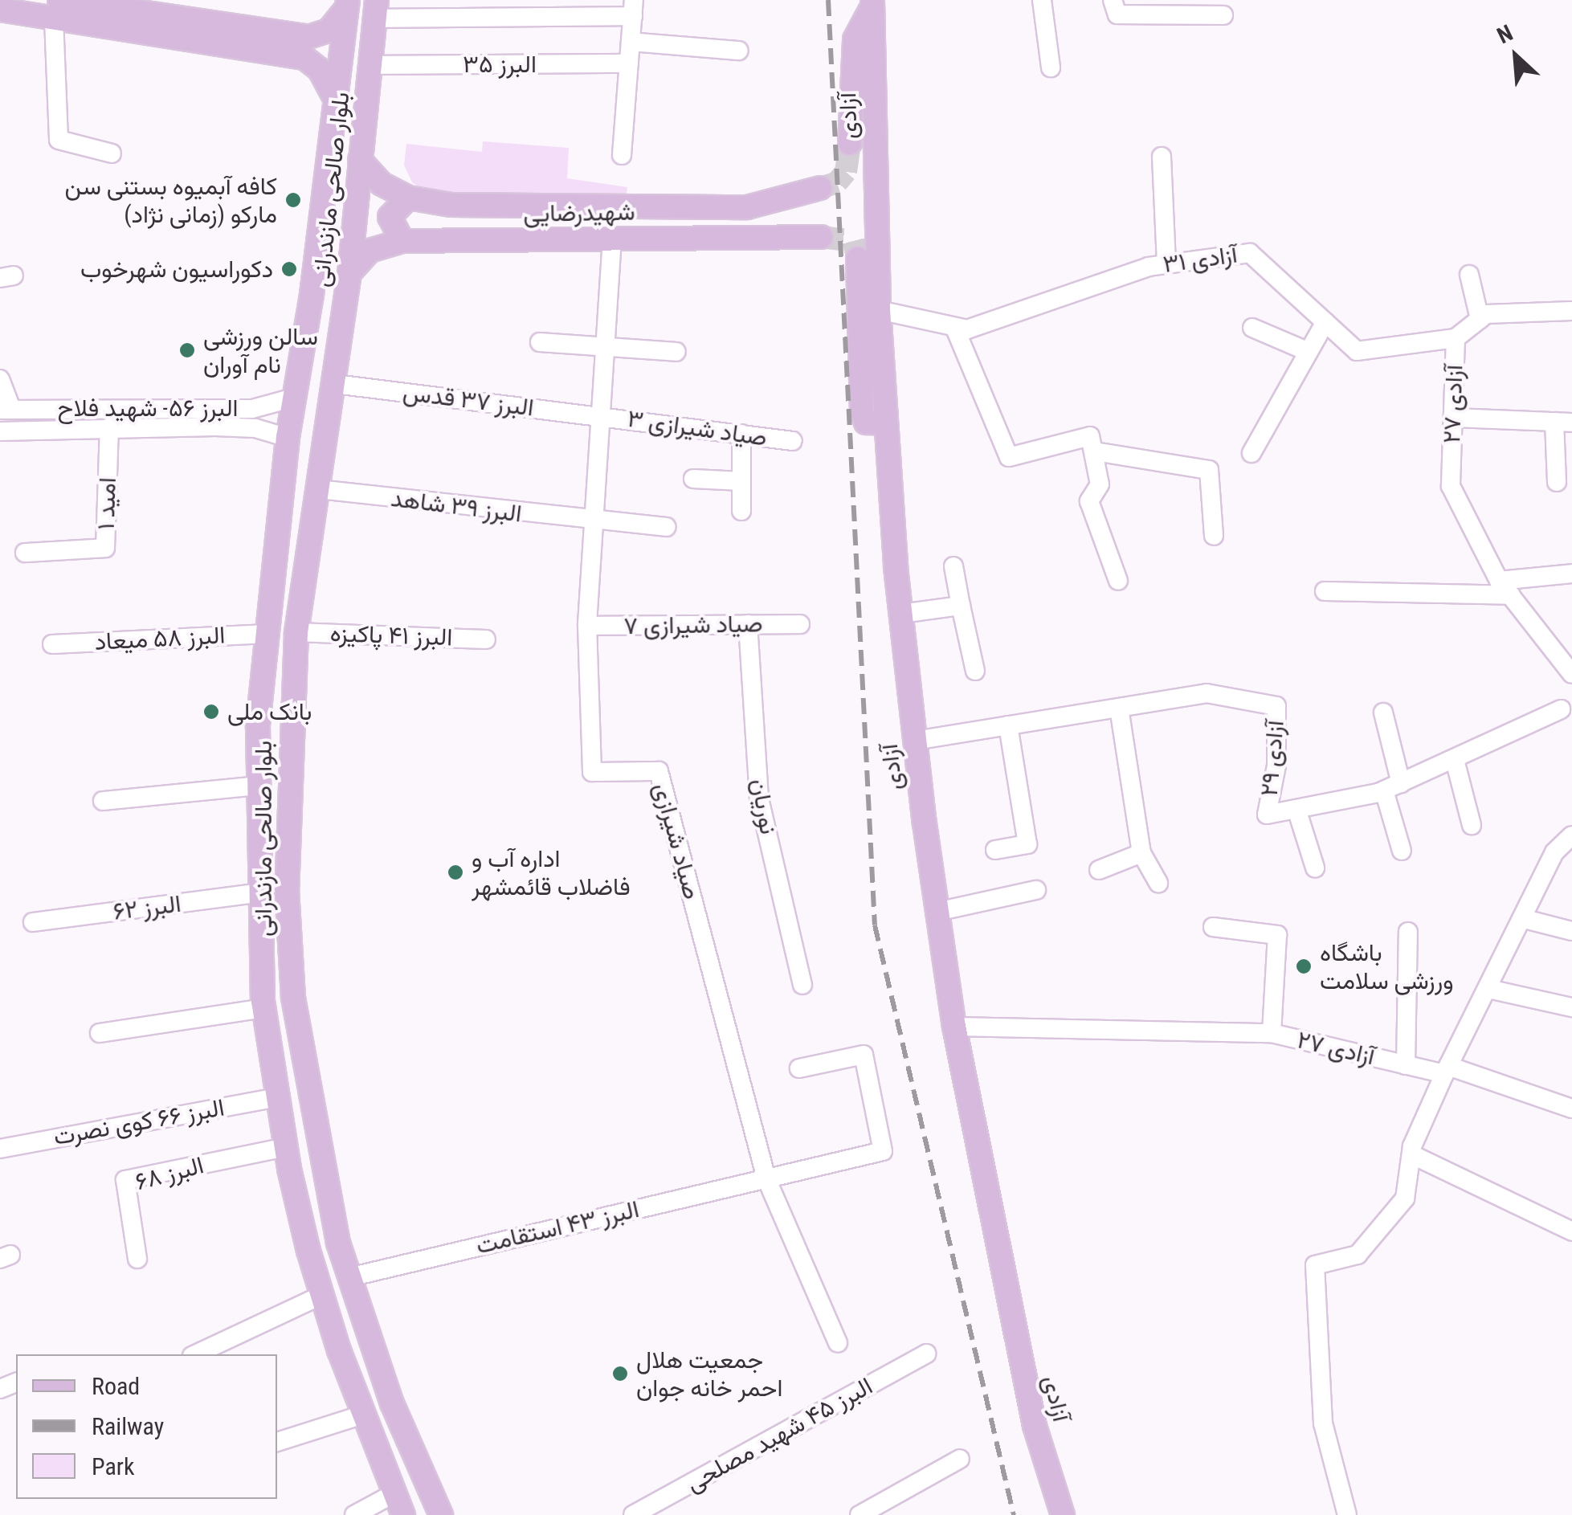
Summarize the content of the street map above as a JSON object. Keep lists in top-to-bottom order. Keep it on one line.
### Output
{"streets":{"main road":["آزادی","بلوار صالحی مازندرانی","شهیدرضایی"],"street":["البرز ۳۵","آزادی ۳۱","البرز ۳۷ قدس","آزادی ۲۷","البرز ۵۶- شهید فلاح","صیاد شیرازی ۳","امید ۱","البرز ۳۹ شاهد","صیاد شیرازی ۷","البرز ۴۱ پاکیزه","البرز ۵۸ میعاد","آزادی ۲۹","نوریان","صیاد شیرازی","البرز ۶۲","البرز ۶۶ کوی نصرت","البرز ۶۸","البرز ۴۳ استقامت","البرز ۴۵ شهید مصلحی"]},"crossings":[["البرز ۳۵","بلوار صالحی مازندرانی"],["آزادی","آزادی ۲۷"],["آزادی","آزادی ۲۹"],["بلوار صالحی مازندرانی","شهیدرضایی"],["بلوار صالحی مازندرانی","البرز ۳۷ قدس"],["بلوار صالحی مازندرانی","البرز ۵۶- شهید فلاح"],["بلوار صالحی مازندرانی","البرز ۳۹ شاهد"],["بلوار صالحی مازندرانی","البرز ۴۱ پاکیزه"],["بلوار صالحی مازندرانی","البرز ۵۸ میعاد"],["بلوار صالحی مازندرانی","البرز ۶۲"],["بلوار صالحی مازندرانی","البرز ۶۶ کوی نصرت"],["بلوار صالحی مازندرانی","البرز ۶۸"],["بلوار صالحی مازندرانی","البرز ۴۳ استقامت"],["شهیدرضایی","صیاد شیرازی"],["آزادی ۳۱","آزادی ۲۷"],["البرز ۳۷ قدس","صیاد شیرازی ۳"],["البرز ۳۷ قدس","صیاد شیرازی"],["البرز ۵۶- شهید فلاح","امید ۱"],["صیاد شیرازی ۳","صیاد شیرازی"],["البرز ۳۹ شاهد","صیاد شیرازی"],["صیاد شیرازی ۷","نوریان"],["صیاد شیرازی ۷","صیاد شیرازی"],["صیاد شیرازی","البرز ۴۳ استقامت"]],"places":["کافه آبمیوه بستنی سن مارکو (زمانی نژاد)","دکوراسیون شهرخوب","سالن ورزشی نام آوران","بانک ملی","اداره آب و فاضلاب قائمشهر","باشگاه ورزشی سلامت","جمعیت هلال احمر خانه جوان"],"legend":["Road","Railway","Park"],"north":"top left"}
